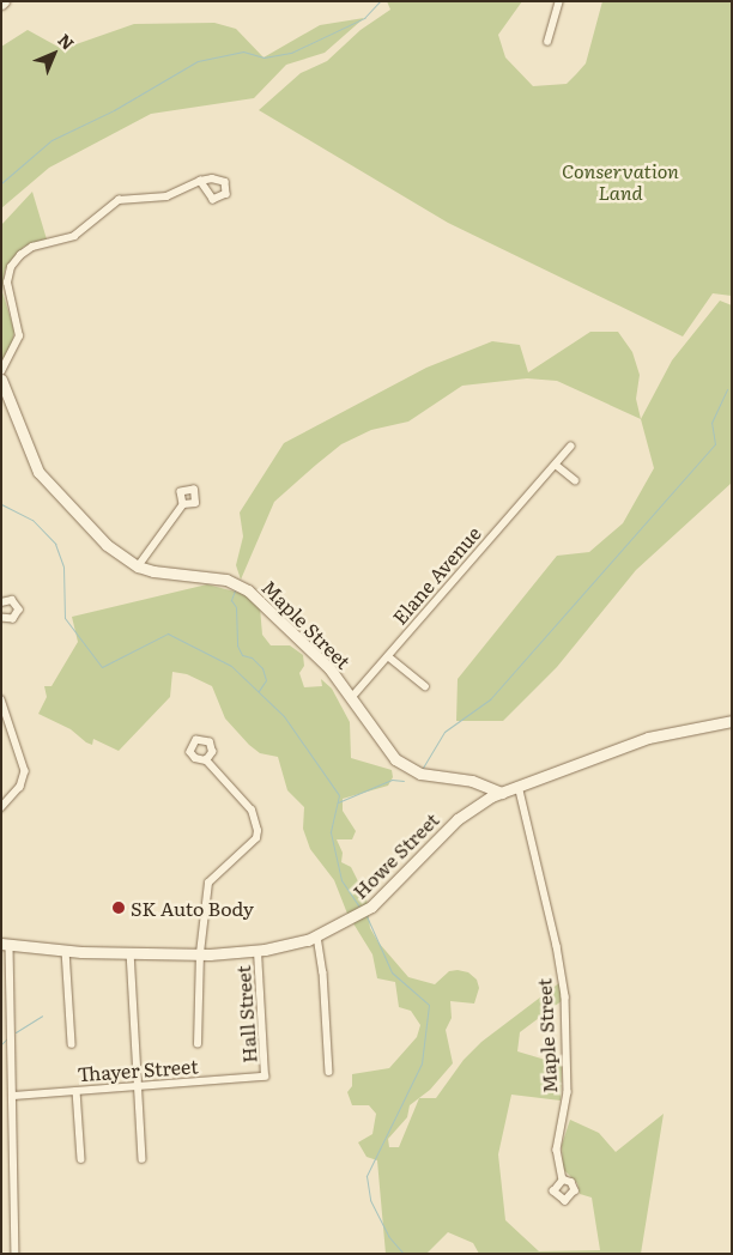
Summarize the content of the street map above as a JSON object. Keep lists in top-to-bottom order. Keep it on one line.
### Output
{"streets":{"street":["Elane Avenue","Maple Street","Howe Street","Hall Street","Thayer Street"]},"crossings":[["Elane Avenue","Maple Street"],["Maple Street","Howe Street"],["Howe Street","Hall Street"],["Hall Street","Thayer Street"]],"parks":["Conservation Land"],"places":["SK Auto Body"],"north":"top right"}
